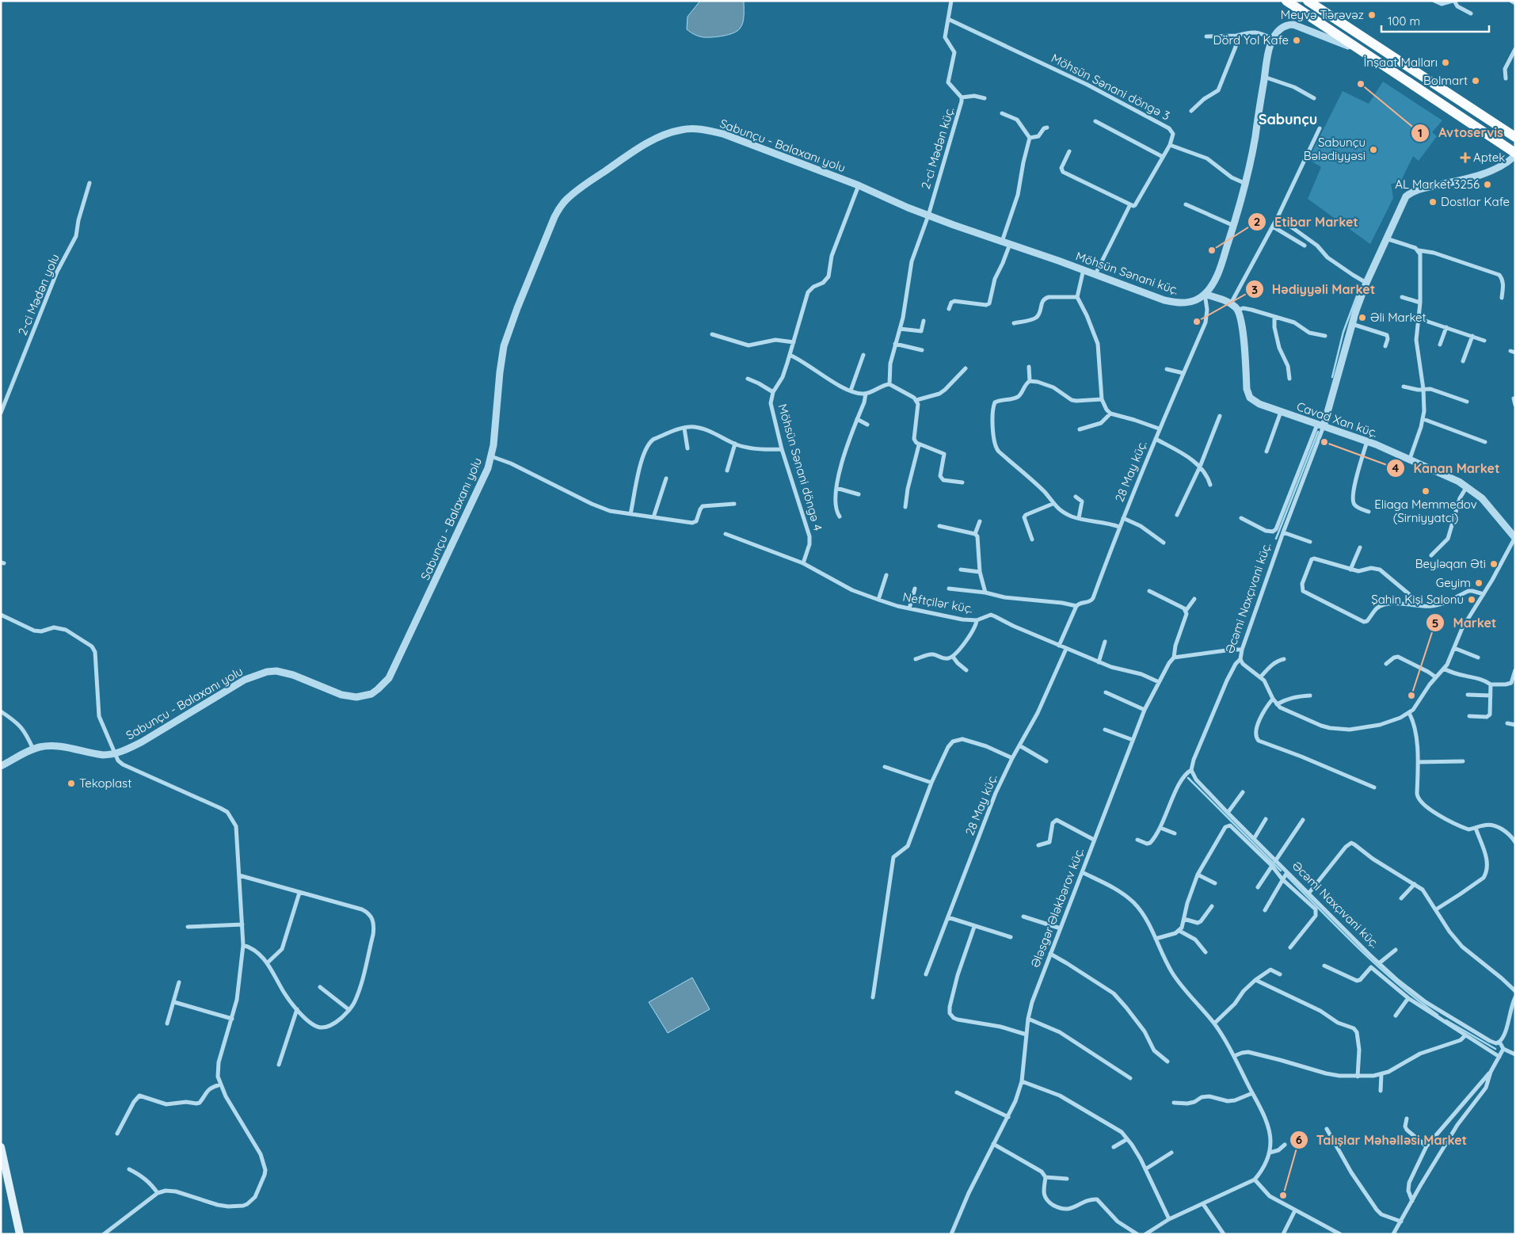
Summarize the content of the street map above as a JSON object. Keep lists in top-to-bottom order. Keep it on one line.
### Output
{"streets":{"street":["Möhsün Sənani döngə 3","Sabunçu - Balaxanı yolu","2-ci Mədən küç.","Möhsün Sənani küç.","2-ci Mədən yolu","Cavad Xan küç.","Möhsün Sənani döngə 4","28 May küç.","Əcəmi Naxçıvani küç.","Neftçilər küç.","Ələsgər Ələkbərov küç."]},"crossings":[["Möhsün Sənani döngə 3","2-ci Mədən küç."],["Sabunçu - Balaxanı yolu","Möhsün Sənani küç."],["Sabunçu - Balaxanı yolu","Möhsün Sənani döngə 4"],["2-ci Mədən küç.","Möhsün Sənani küç."],["Möhsün Sənani küç.","Möhsün Sənani döngə 4"],["Möhsün Sənani küç.","28 May küç."],["Cavad Xan küç.","Əcəmi Naxçıvani küç."],["Möhsün Sənani döngə 4","Neftçilər küç."],["28 May küç.","Neftçilər küç."],["Neftçilər küç.","Ələsgər Ələkbərov küç."]],"districts":["Sabunçu"],"places":{"other":["Meyvə Tərəvəz","Dörd Yol Kafe","İnşaat Malları","Bolmart","Avtoservis","Sabunçu Bələdiyyəsi","AL Market 3256","Dostlar Kafe","Etibar Market","Əli Market","Hədiyyəli Market","Kanan Market","Eliaga Memmedov (Sirniyyatci)","Beyləqan Əti","Geyim","Şahin Kişi Salonu","Market","Tekoplast","Talışlar Məhəlləsi Market"],"health":["Aptek"]},"scale_bar":"100 m"}
